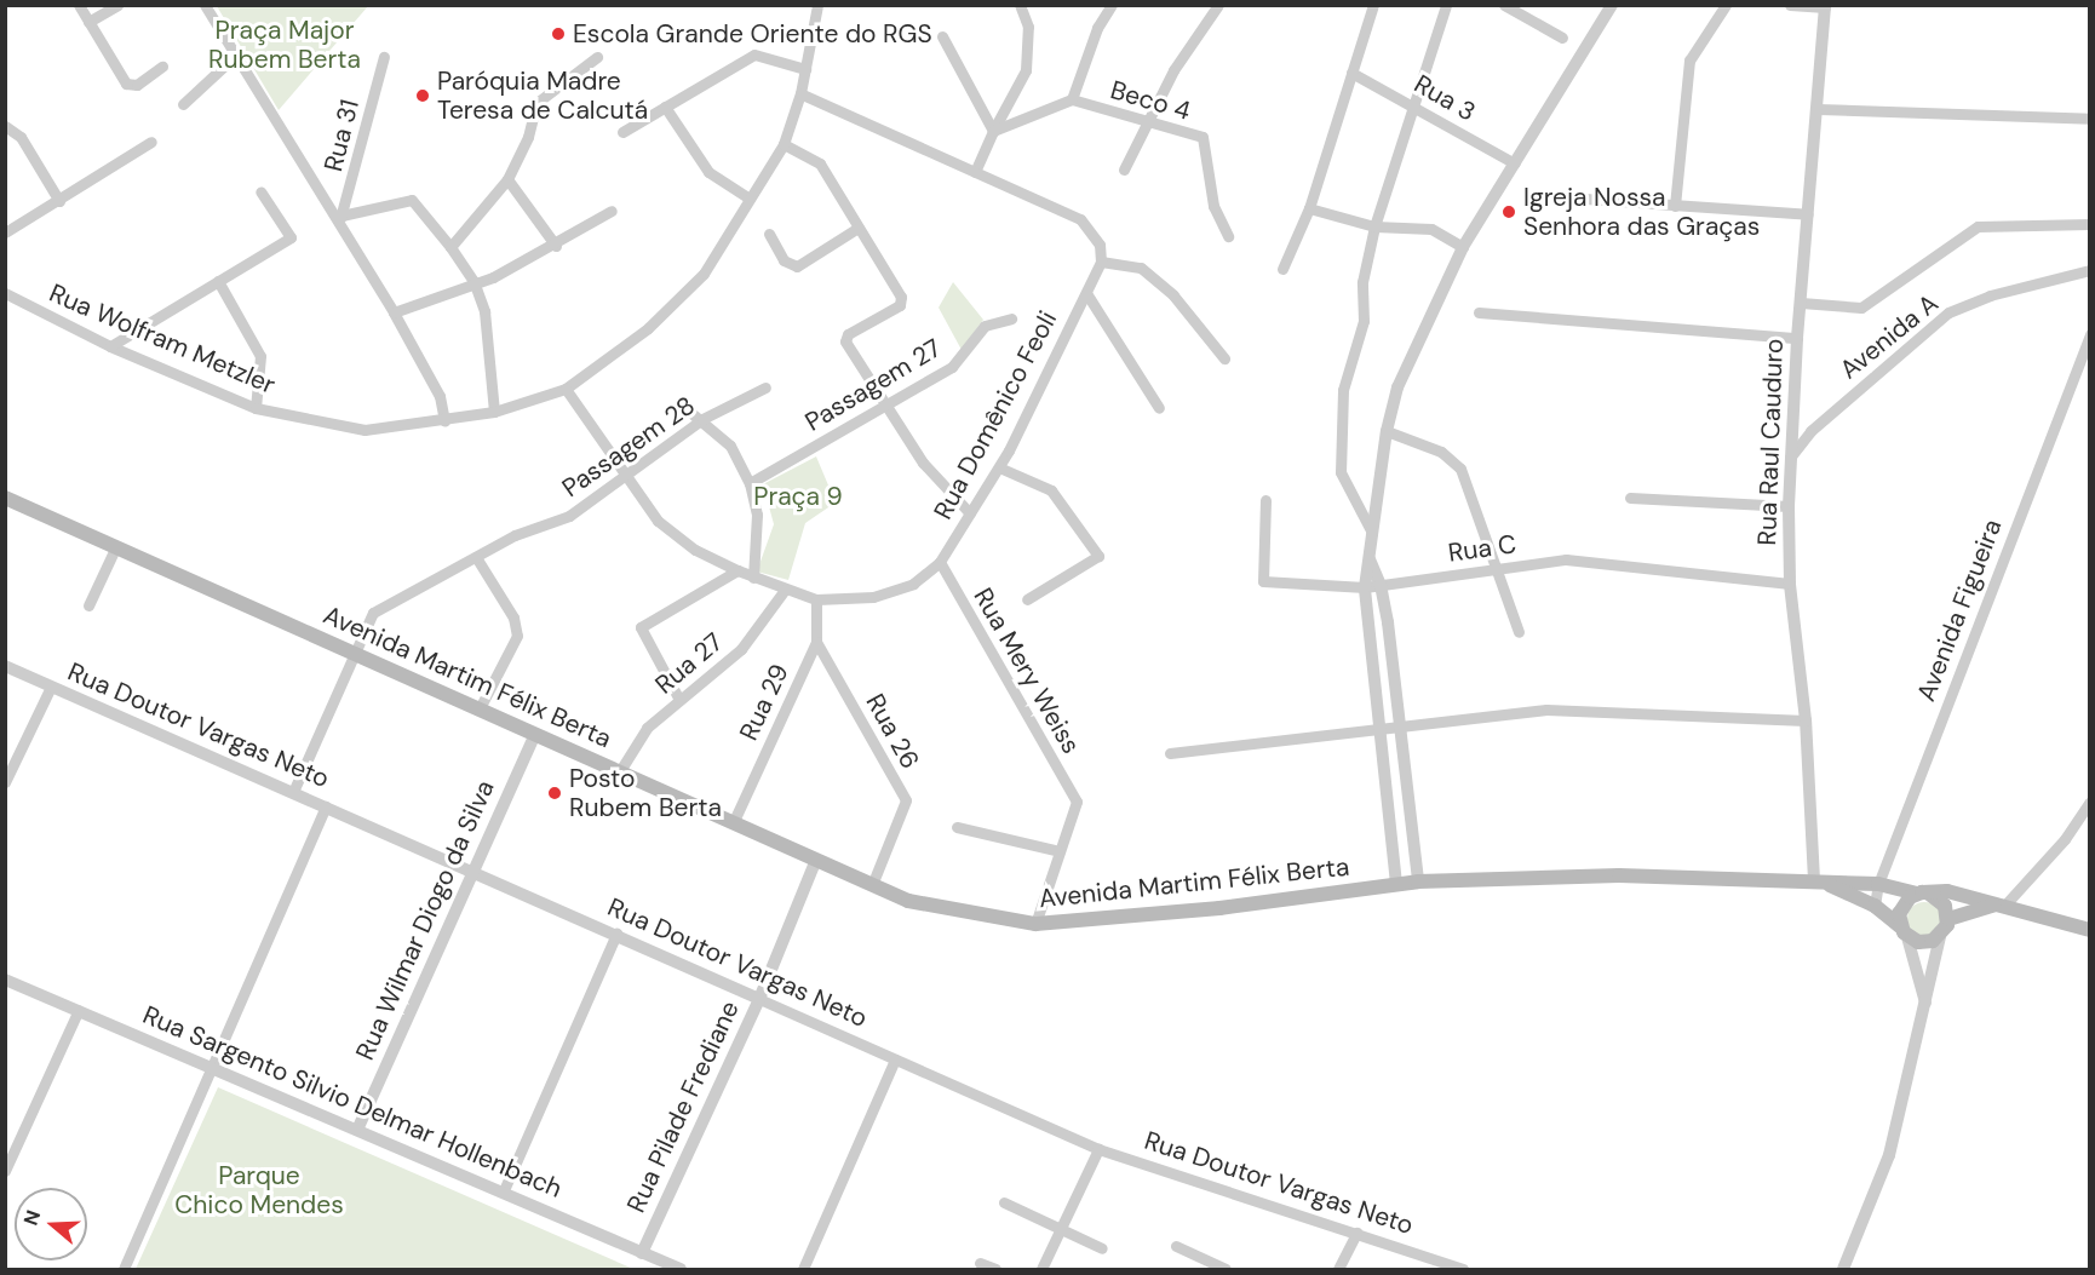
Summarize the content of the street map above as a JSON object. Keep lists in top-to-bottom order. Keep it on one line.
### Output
{"streets":{"main road":["Avenida Martim Félix Berta"],"street":["Rua 3","Beco 4","Rua 31","Avenida A","Rua Wolfram Metzler","Passagem 27","Rua Domênico Feoli","Rua Raul Cauduro","Passagem 28","Rua C","Avenida Figueira","Rua 27","Rua Mery Weiss","Rua 29","Rua Doutor Vargas Neto","Rua 26","Rua Wilmar Diogo da Silva","Rua Sargento Silvio Delmar Hollenbach","Rua Pilade Frediane"]},"crossings":[["Avenida A","Rua Raul Cauduro"],["Rua Wolfram Metzler","Rua Domênico Feoli"],["Rua Domênico Feoli","Passagem 28"],["Rua Domênico Feoli","Rua 27"],["Rua Domênico Feoli","Rua Mery Weiss"],["Rua Domênico Feoli","Rua 26"],["Rua Raul Cauduro","Rua C"],["Rua Raul Cauduro","Avenida Martim Félix Berta"],["Passagem 28","Avenida Martim Félix Berta"],["Passagem 28","Rua Doutor Vargas Neto"],["Avenida Figueira","Avenida Martim Félix Berta"],["Rua 27","Avenida Martim Félix Berta"],["Avenida Martim Félix Berta","Rua 29"],["Avenida Martim Félix Berta","Rua 26"],["Avenida Martim Félix Berta","Rua Wilmar Diogo da Silva"],["Avenida Martim Félix Berta","Rua Pilade Frediane"],["Rua 29","Rua 26"],["Rua Doutor Vargas Neto","Rua Wilmar Diogo da Silva"],["Rua Doutor Vargas Neto","Rua Pilade Frediane"],["Rua Wilmar Diogo da Silva","Rua Sargento Silvio Delmar Hollenbach"],["Rua Sargento Silvio Delmar Hollenbach","Rua Pilade Frediane"]],"parks":["Praça Major Rubem Berta","Praça 9","Parque Chico Mendes"],"places":["Escola Grande Oriente do RGS","Paróquia Madre Teresa de Calcutá","Igreja Nossa Senhora das Graças","Posto Rubem Berta"],"north":"left"}
